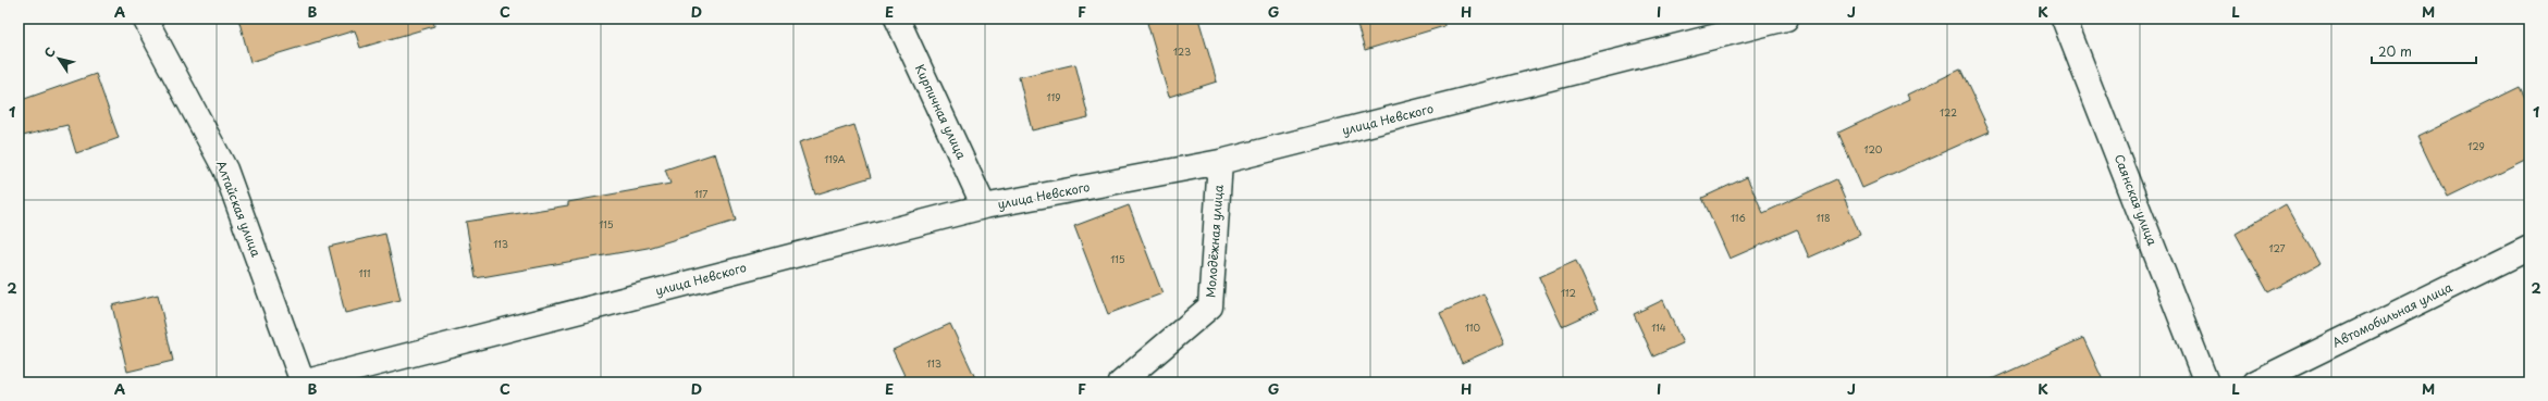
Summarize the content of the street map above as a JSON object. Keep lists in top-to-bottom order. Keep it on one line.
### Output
{"streets":{"street":["Кирпичная улица","улица Невского","Саянская улица","Алтайская улица","Молодёжная улица","Автомобильная улица"]},"crossings":[["Кирпичная улица","улица Невского"],["улица Невского","Алтайская улица"],["улица Невского","Молодёжная улица"]],"house_numbers":["123","119","122","129","120","119А","117","116","118","115","113","127","115","111","112","110","114","113"],"scale_bar":"20 m","north":"top left","grid":{"columns":["A","B","C","D","E","F","G","H","I","J","K","L","M"],"rows":["1","2"]}}
